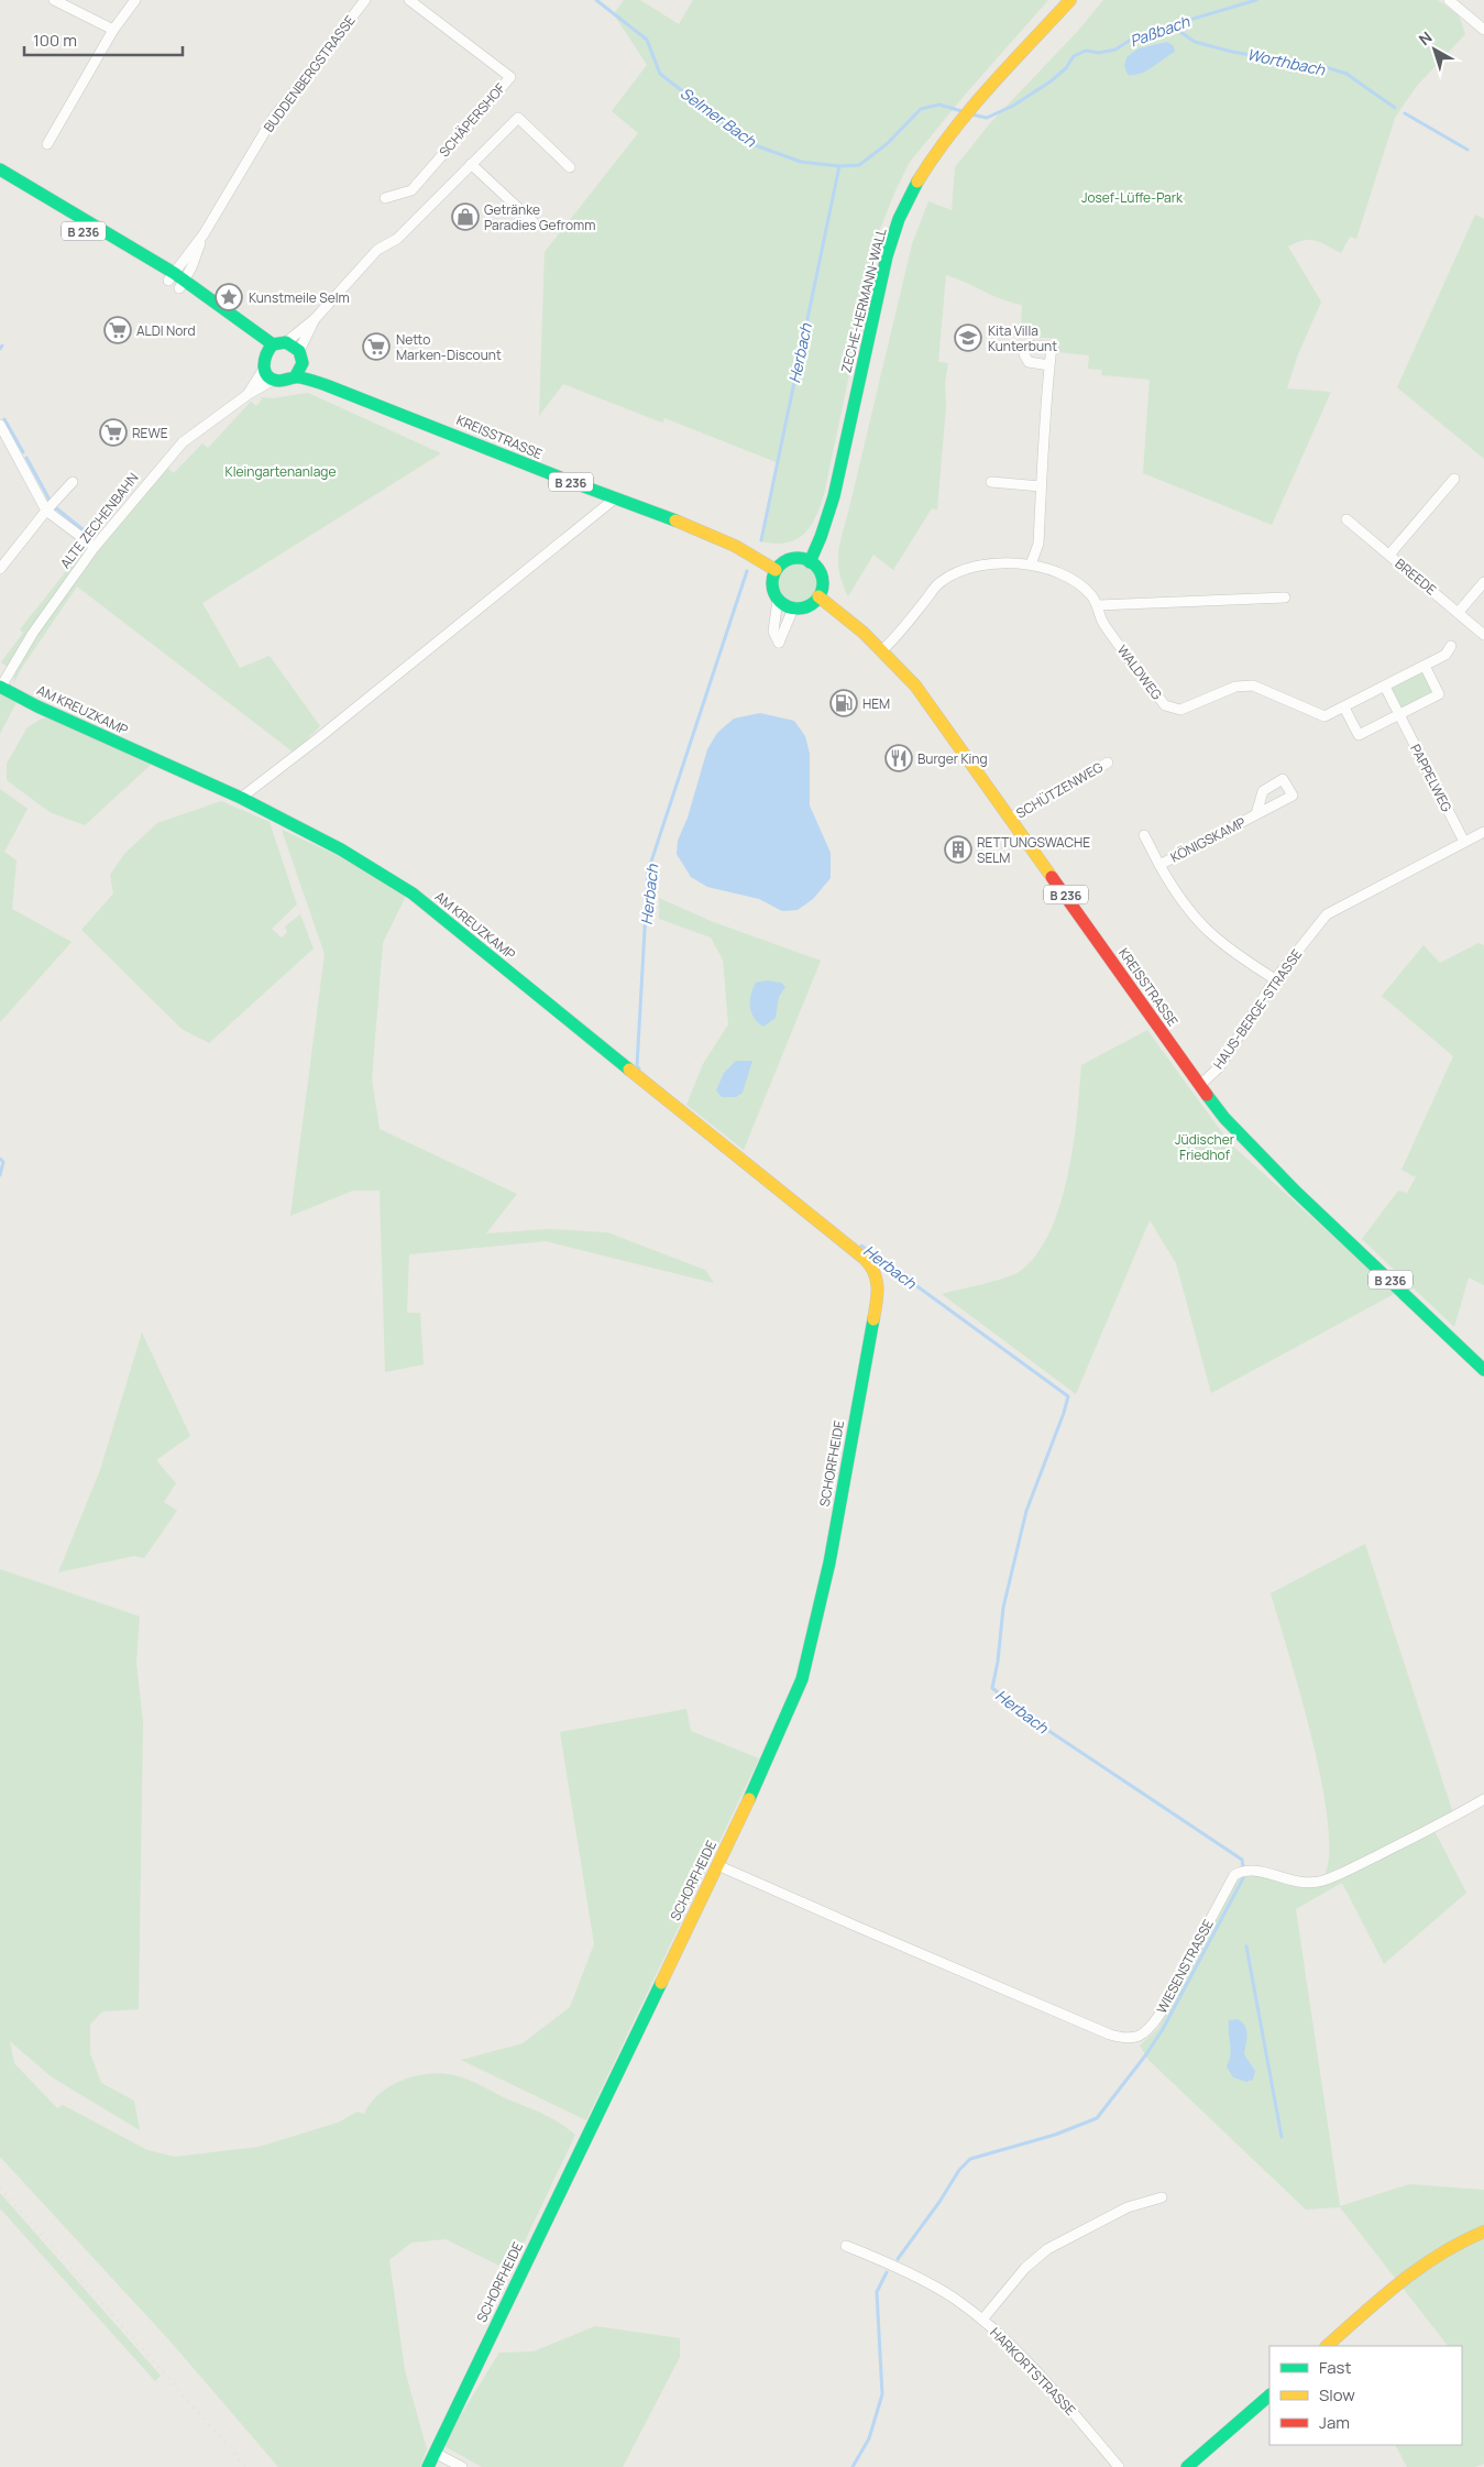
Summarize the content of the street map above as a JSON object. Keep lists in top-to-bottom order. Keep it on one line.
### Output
{"streets":{"street":["BUDDENBERGSTRASSE","SCHÄPERSHOF","B 236","ZECHE-HERMANN-WALL","KREISSTRASSE","ALTE ZECHENBAHN","BREEDE","WALDWEG","AM KREUZKAMP","PAPPELWEG","SCHÜTZENWEG","KÖNIGSKAMP","HAUS-BERGE-STRASSE","SCHORFHEIDE","WIESENSTRASSE","HARKORTSTRASSE"]},"crossings":[["BUDDENBERGSTRASSE","B 236"],["B 236","KREISSTRASSE"],["B 236","ALTE ZECHENBAHN"],["ZECHE-HERMANN-WALL","KREISSTRASSE"],["KREISSTRASSE","ALTE ZECHENBAHN"],["KREISSTRASSE","WALDWEG"],["KREISSTRASSE","SCHÜTZENWEG"],["KREISSTRASSE","HAUS-BERGE-STRASSE"],["ALTE ZECHENBAHN","AM KREUZKAMP"],["AM KREUZKAMP","SCHORFHEIDE"],["PAPPELWEG","HAUS-BERGE-STRASSE"],["KÖNIGSKAMP","HAUS-BERGE-STRASSE"],["SCHORFHEIDE","WIESENSTRASSE"]],"water":["Paßbach","Worthbach","Selmer Bach","Herbach"],"parks":["Josef-Lüffe-Park","Kleingartenanlage","Jüdischer Friedhof"],"places":{"shop":["Getränke Paradies Gefromm"],"place":["Kunstmeile Selm"],"supermarket":["ALDI Nord","Netto Marken-Discount","REWE"],"school or university":["Kita Villa Kunterbunt"],"fuel station":["HEM"],"restaurant":["Burger King"],"building":["RETTUNGSWACHE SELM"]},"legend":["Fast","Slow","Jam"],"scale_bar":"100 m","north":"top left"}
